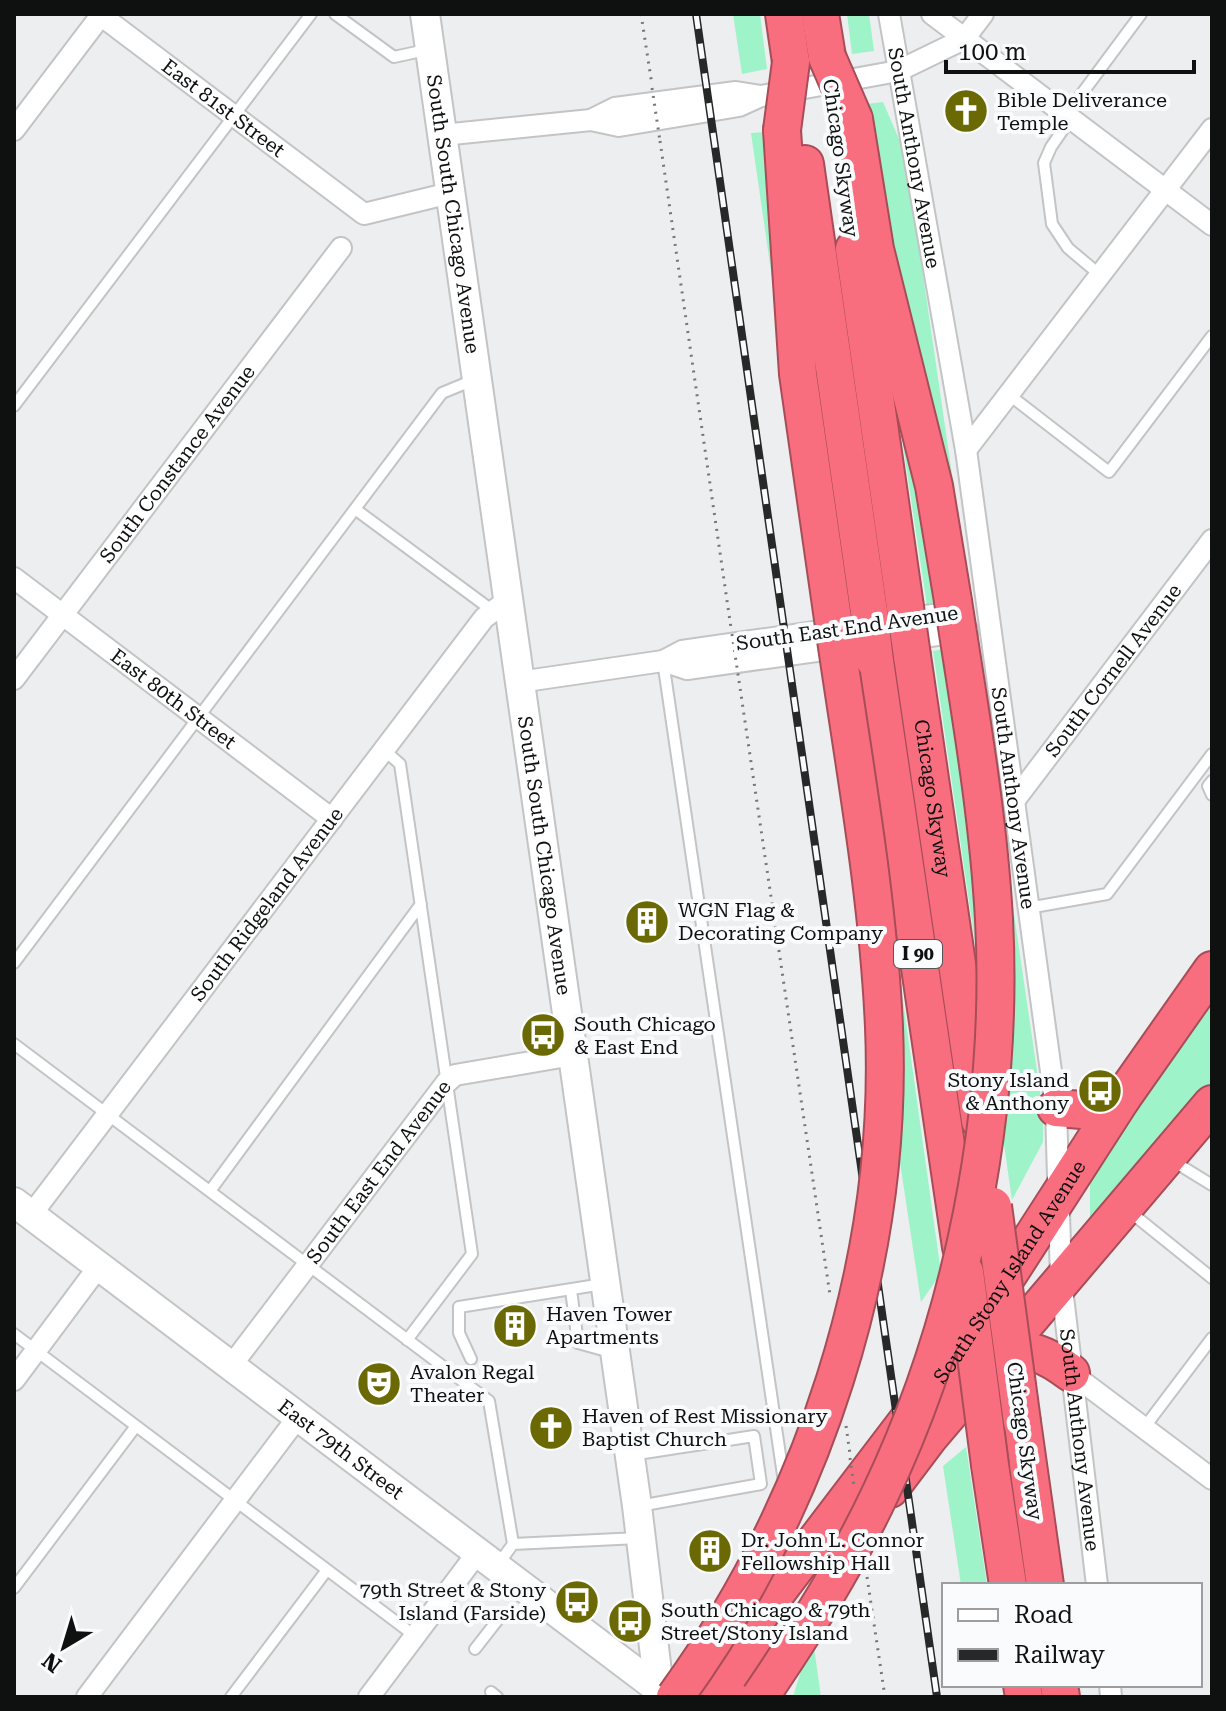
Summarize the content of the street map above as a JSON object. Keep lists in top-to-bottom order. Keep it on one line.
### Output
{"streets":{"highway":["Chicago Skyway","I 90","South Stony Island Avenue"],"main road":["South South Chicago Avenue","East 79th Street"],"street":["East 81st Street","South Anthony Avenue","South Constance Avenue","South East End Avenue","South Cornell Avenue","East 80th Street","South Ridgeland Avenue"]},"crossings":[["East 81st Street","South South Chicago Avenue"],["South Anthony Avenue","South East End Avenue"],["South Anthony Avenue","South Cornell Avenue"],["South Anthony Avenue","South Stony Island Avenue"],["South South Chicago Avenue","South East End Avenue"],["South South Chicago Avenue","South Ridgeland Avenue"],["South South Chicago Avenue","South Stony Island Avenue"],["South South Chicago Avenue","East 79th Street"],["South Constance Avenue","East 80th Street"],["South East End Avenue","East 79th Street"],["East 80th Street","South Ridgeland Avenue"],["South Ridgeland Avenue","East 79th Street"],["South Stony Island Avenue","East 79th Street"]],"places":{"church":["Bible Deliverance Temple","Haven of Rest Missionary Baptist Church"],"building":["WGN Flag & Decorating Company","Haven Tower Apartments","Dr. John L. Connor Fellowship Hall"],"bus stop":["South Chicago & East End","Stony Island & Anthony","79th Street & Stony Island (Farside)","South Chicago & 79th Street/Stony Island"],"theatre":["Avalon Regal Theater"]},"legend":["Road","Railway"],"scale_bar":"100 m","north":"bottom left"}
